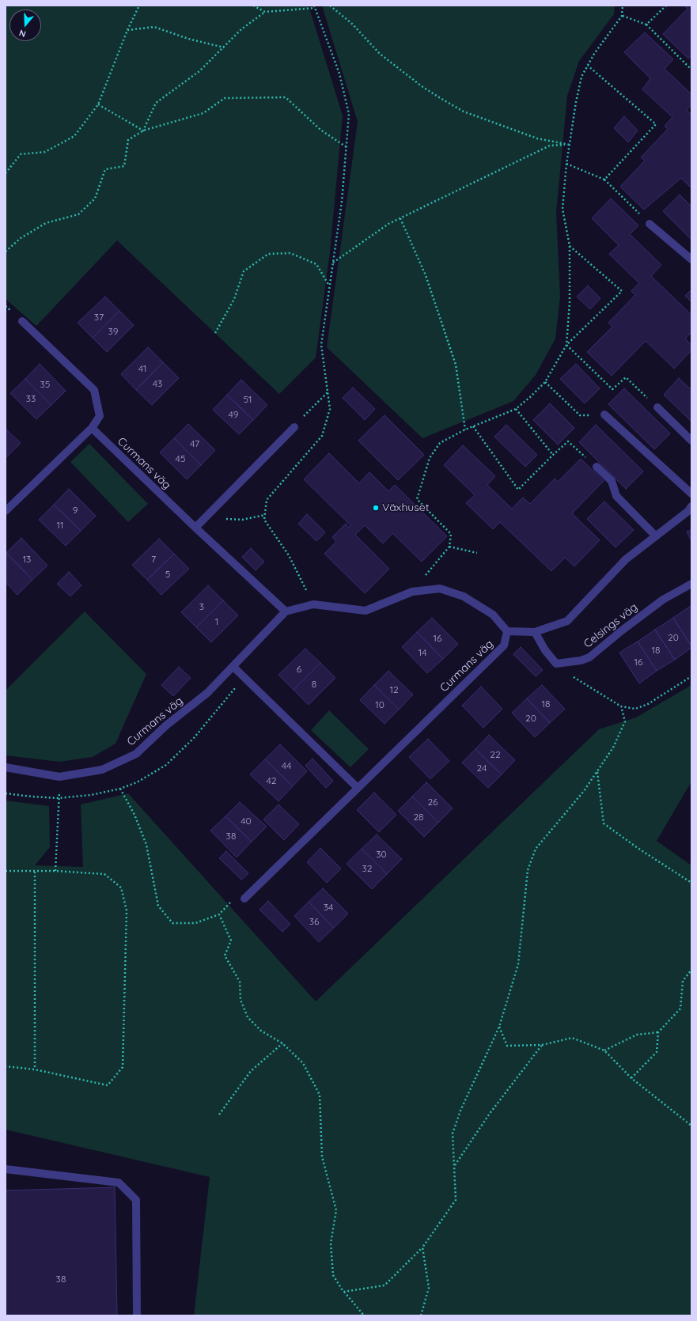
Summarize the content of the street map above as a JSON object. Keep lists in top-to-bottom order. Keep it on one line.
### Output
{"streets":{"street":["Curmans väg","Celsings väg"]},"places":["Växhuset"],"house_numbers":["37","39","41","43","35","33","51","49","47","45","9","11","13","7","5","3","1","20","16","18","14","16","6","8","12","18","10","20","22","44","24","42","26","28","40","38","30","32","34","36","38"],"north":"bottom"}
